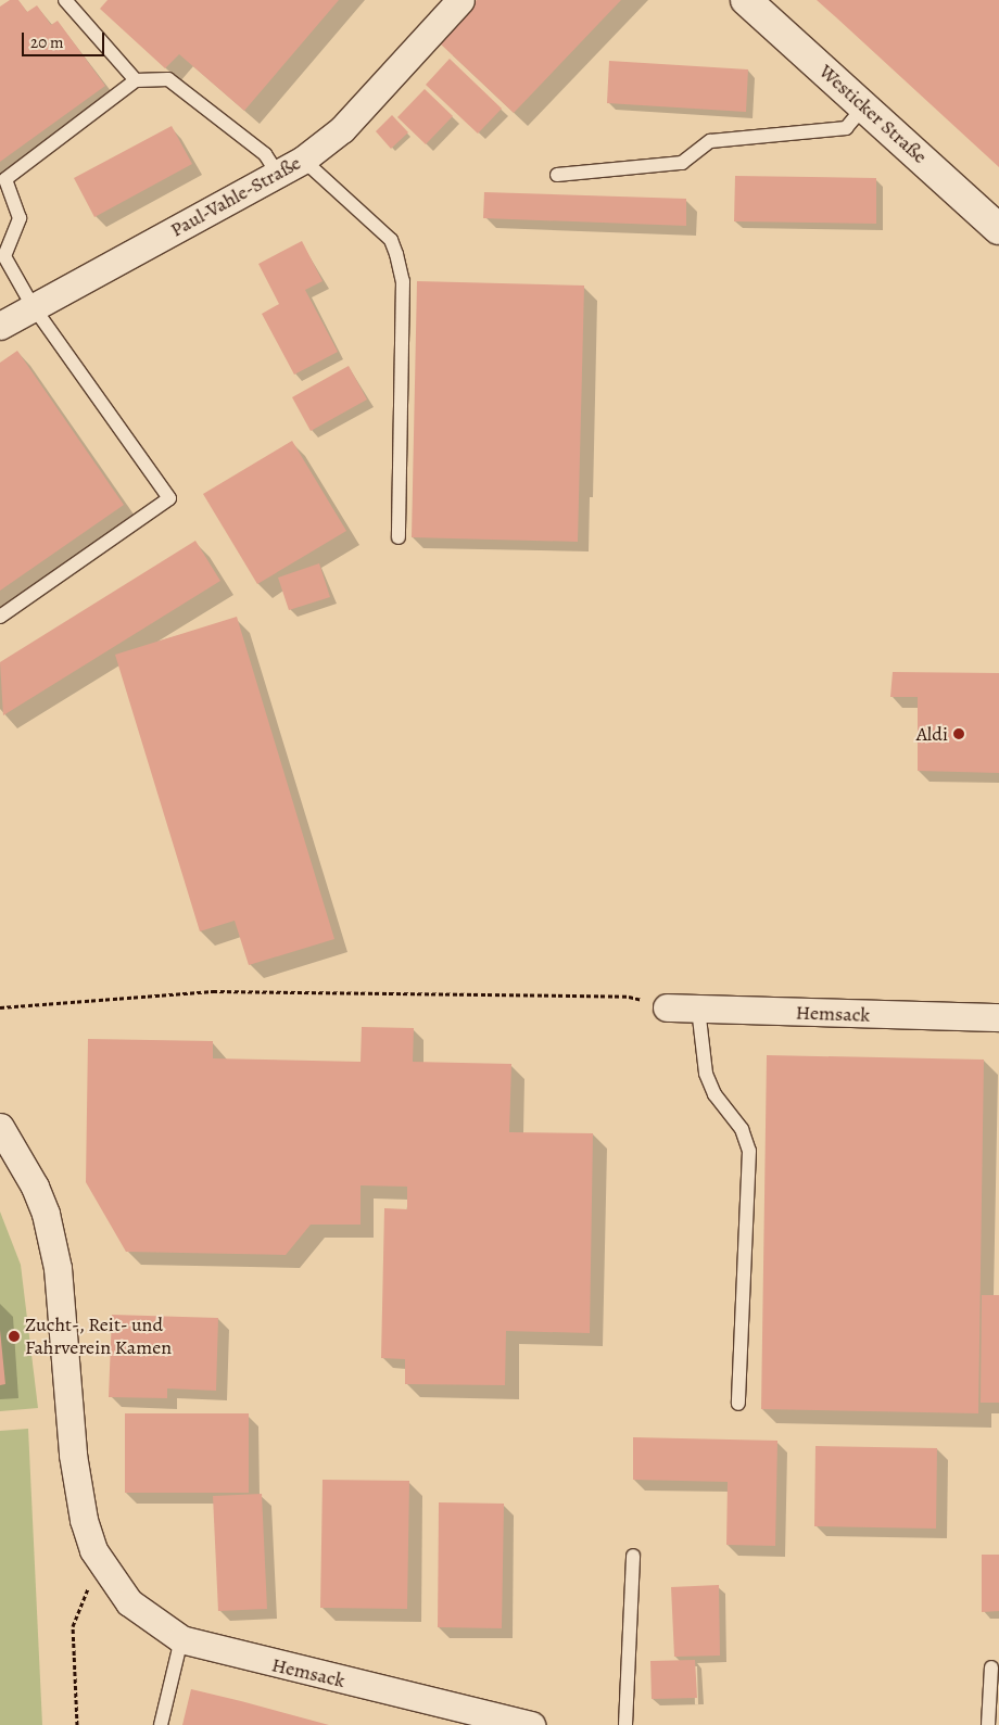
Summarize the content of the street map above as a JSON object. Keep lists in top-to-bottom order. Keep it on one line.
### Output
{"streets":{"street":["Westicker Straße","Paul-Vahle-Straße","Hemsack"]},"places":["Aldi","Zucht-, Reit- und Fahrverein Kamen"],"scale_bar":"20 m"}
